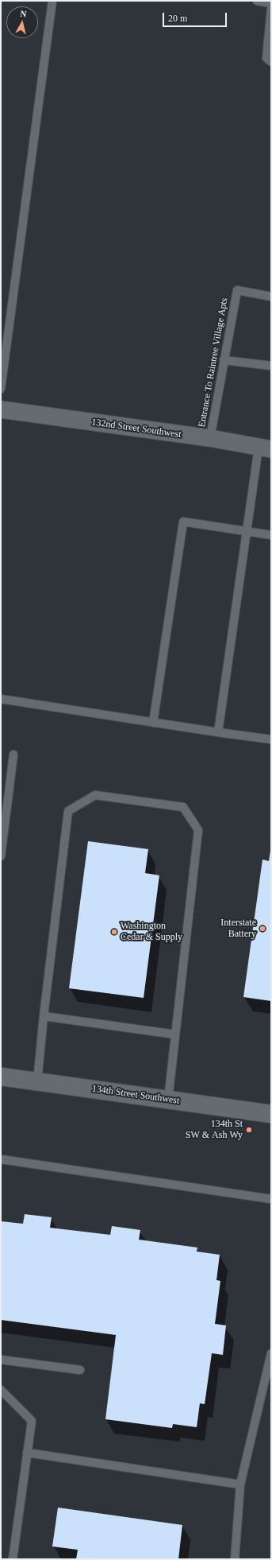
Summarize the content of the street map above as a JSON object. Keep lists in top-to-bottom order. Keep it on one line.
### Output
{"streets":{"street":["132nd Street Southwest","134th Street Southwest"],"lane":["Entrance To Raintree Village Apts"]},"crossings":[["Entrance To Raintree Village Apts","132nd Street Southwest"]],"places":["Interstate Battery","Washington Cedar & Supply","134th St SW & Ash Wy"],"scale_bar":"20 m","north":"top"}
